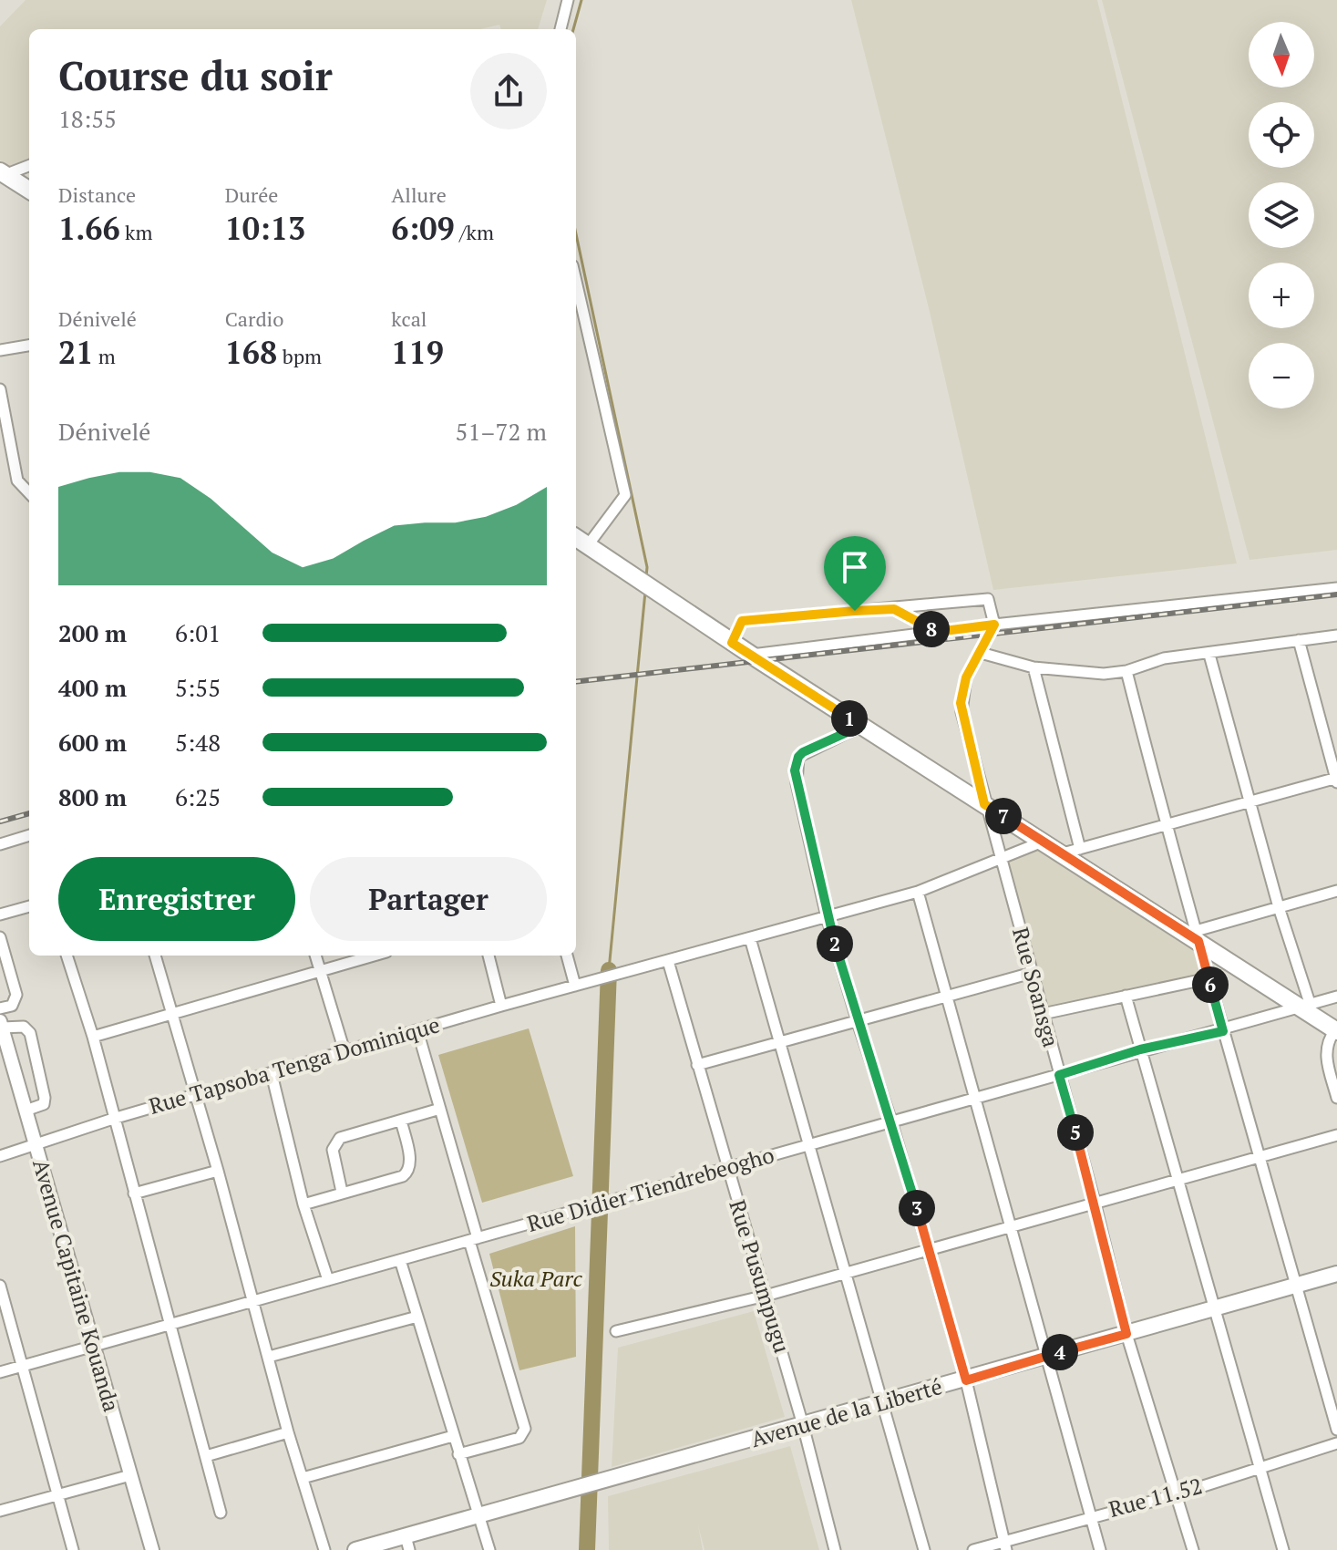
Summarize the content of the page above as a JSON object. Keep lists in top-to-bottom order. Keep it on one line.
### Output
{"streets":{"main road":["Avenue de la Liberté"],"street":["Rue Soansga","Rue Tapsoba Tenga Dominique","Rue Didier Tiendrebeogho","Rue Pusumpugu","Avenue Capitaine Kouanda","Rue 11.52"]},"crossings":[["Rue Soansga","Rue Tapsoba Tenga Dominique"],["Rue Soansga","Rue Didier Tiendrebeogho"],["Rue Soansga","Avenue de la Liberté"],["Rue Soansga","Rue 11.52"],["Rue Tapsoba Tenga Dominique","Rue Pusumpugu"],["Rue Tapsoba Tenga Dominique","Avenue Capitaine Kouanda"],["Rue Didier Tiendrebeogho","Rue Pusumpugu"],["Rue Didier Tiendrebeogho","Avenue Capitaine Kouanda"],["Rue Pusumpugu","Avenue de la Liberté"]],"parks":["Suka Parc"],"north":"bottom","page":{"map_buttons":["+","−"],"heading":["Course du soir","18:55"],"stats":[["Distance","1.66 km"],["Durée","10:13"],["Allure","6:09 /km"],["Dénivelé","21 m"],["Cardio","168 bpm"],["kcal","119"]],"chart":["Dénivelé","51–72 m"],"list":[{"name":"200 m","note":"6:01"},{"name":"400 m","note":"5:55"},{"name":"600 m","note":"5:48"},{"name":"800 m","note":"6:25"}],"pins":["8","1","7","2","6","5","3","4"],"buttons":["Enregistrer","Partager"]}}
